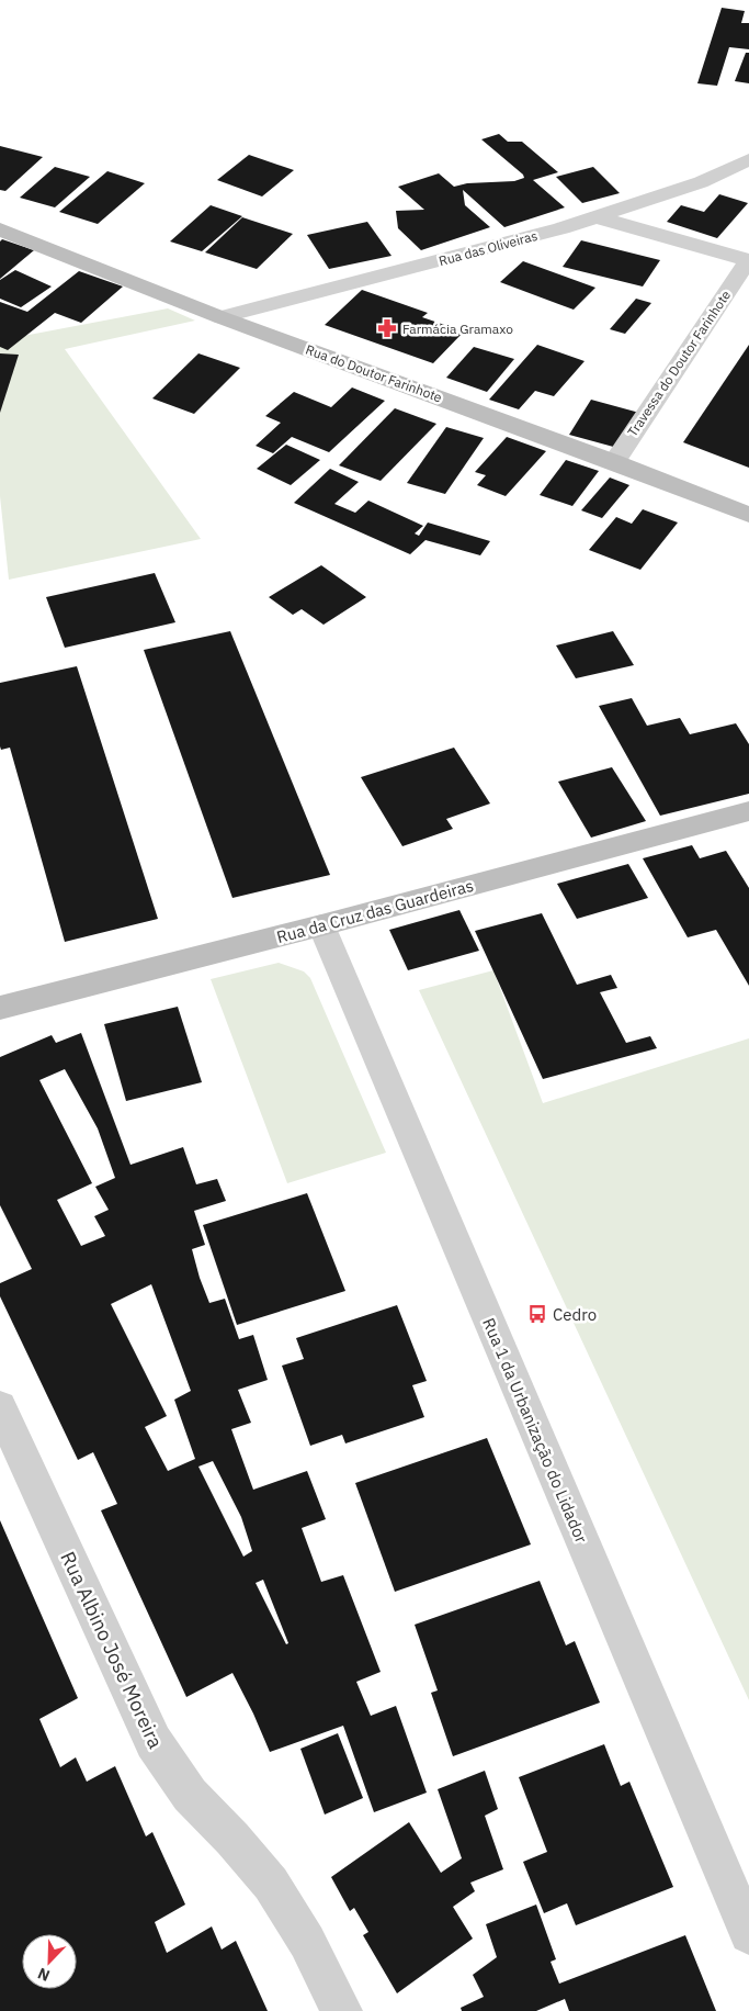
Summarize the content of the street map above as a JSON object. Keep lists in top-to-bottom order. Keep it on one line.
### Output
{"streets":{"street":["Rua das Oliveiras","Travessa do Doutor Farinhote","Rua do Doutor Farinhote","Rua da Cruz das Guardeiras","Rua 1 da Urbanização do Lidador","Rua Albino José Moreira"]},"crossings":[["Rua das Oliveiras","Travessa do Doutor Farinhote"],["Rua das Oliveiras","Rua do Doutor Farinhote"],["Travessa do Doutor Farinhote","Rua do Doutor Farinhote"],["Rua da Cruz das Guardeiras","Rua 1 da Urbanização do Lidador"]],"places":{"pharmacy":["Farmácia Gramaxo"],"bus stop":["Cedro"]},"north":"bottom left"}
